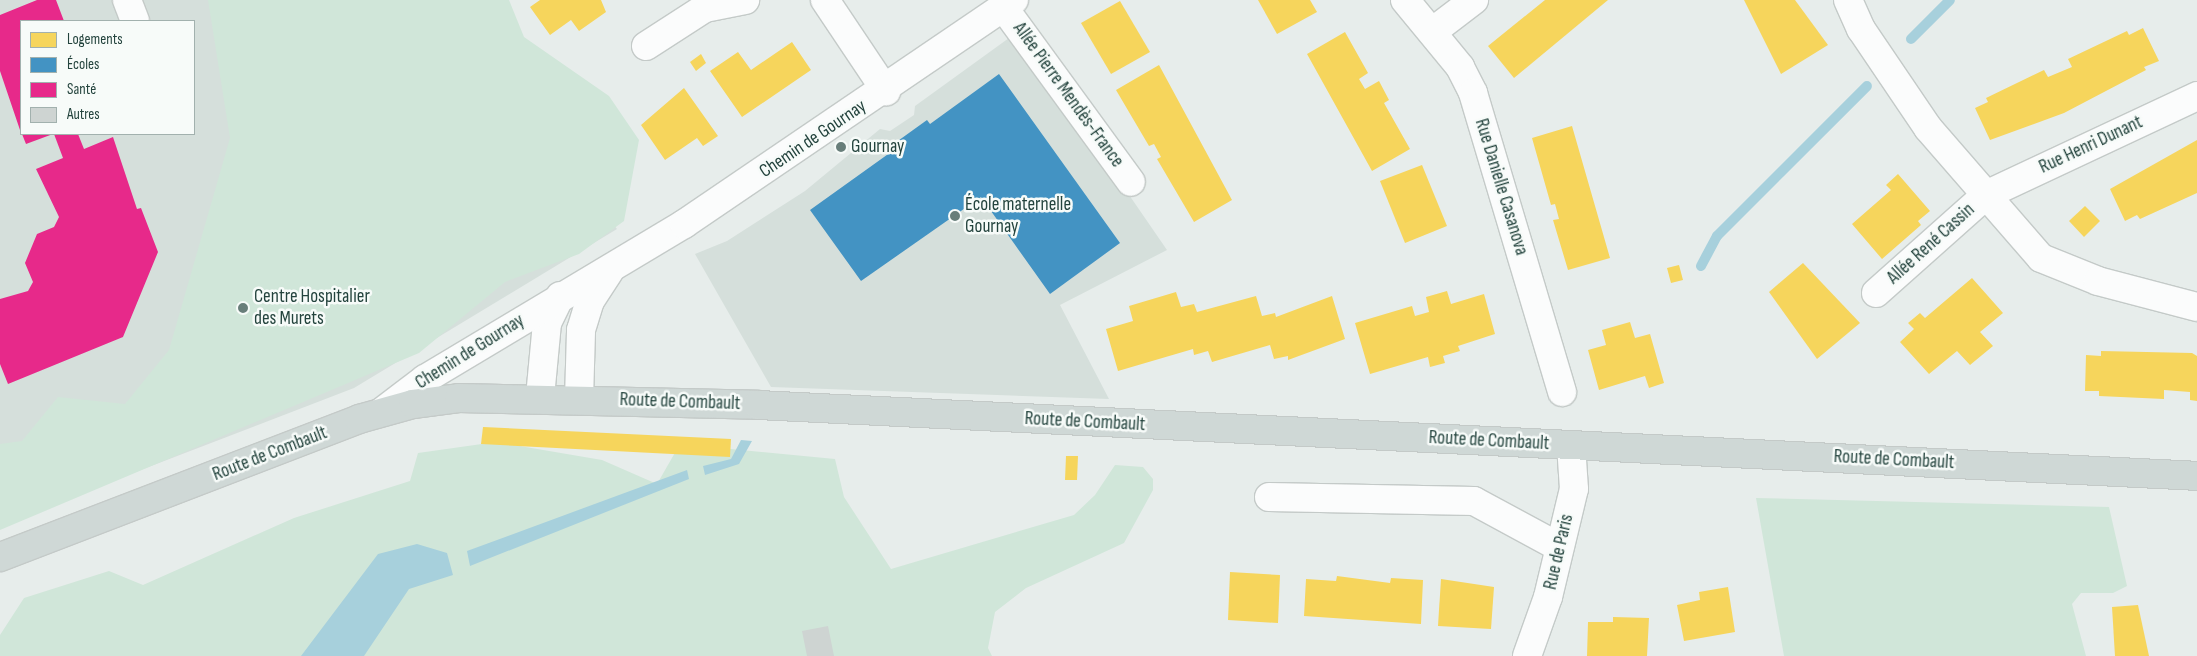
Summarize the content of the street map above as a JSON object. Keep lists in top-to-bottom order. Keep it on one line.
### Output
{"streets":{"main road":["Route de Combault"],"street":["Allée Pierre Mendès-France","Chemin de Gournay","Rue Henri Dunant","Rue Danielle Casanova","Allée René Cassin","Rue de Paris"]},"crossings":[["Allée Pierre Mendès-France","Chemin de Gournay"],["Chemin de Gournay","Route de Combault"],["Rue Henri Dunant","Allée René Cassin"],["Route de Combault","Rue de Paris"]],"places":["Gournay","École maternelle Gournay","Centre Hospitalier des Murets"],"legend":["Logements","Écoles","Santé","Autres"]}
